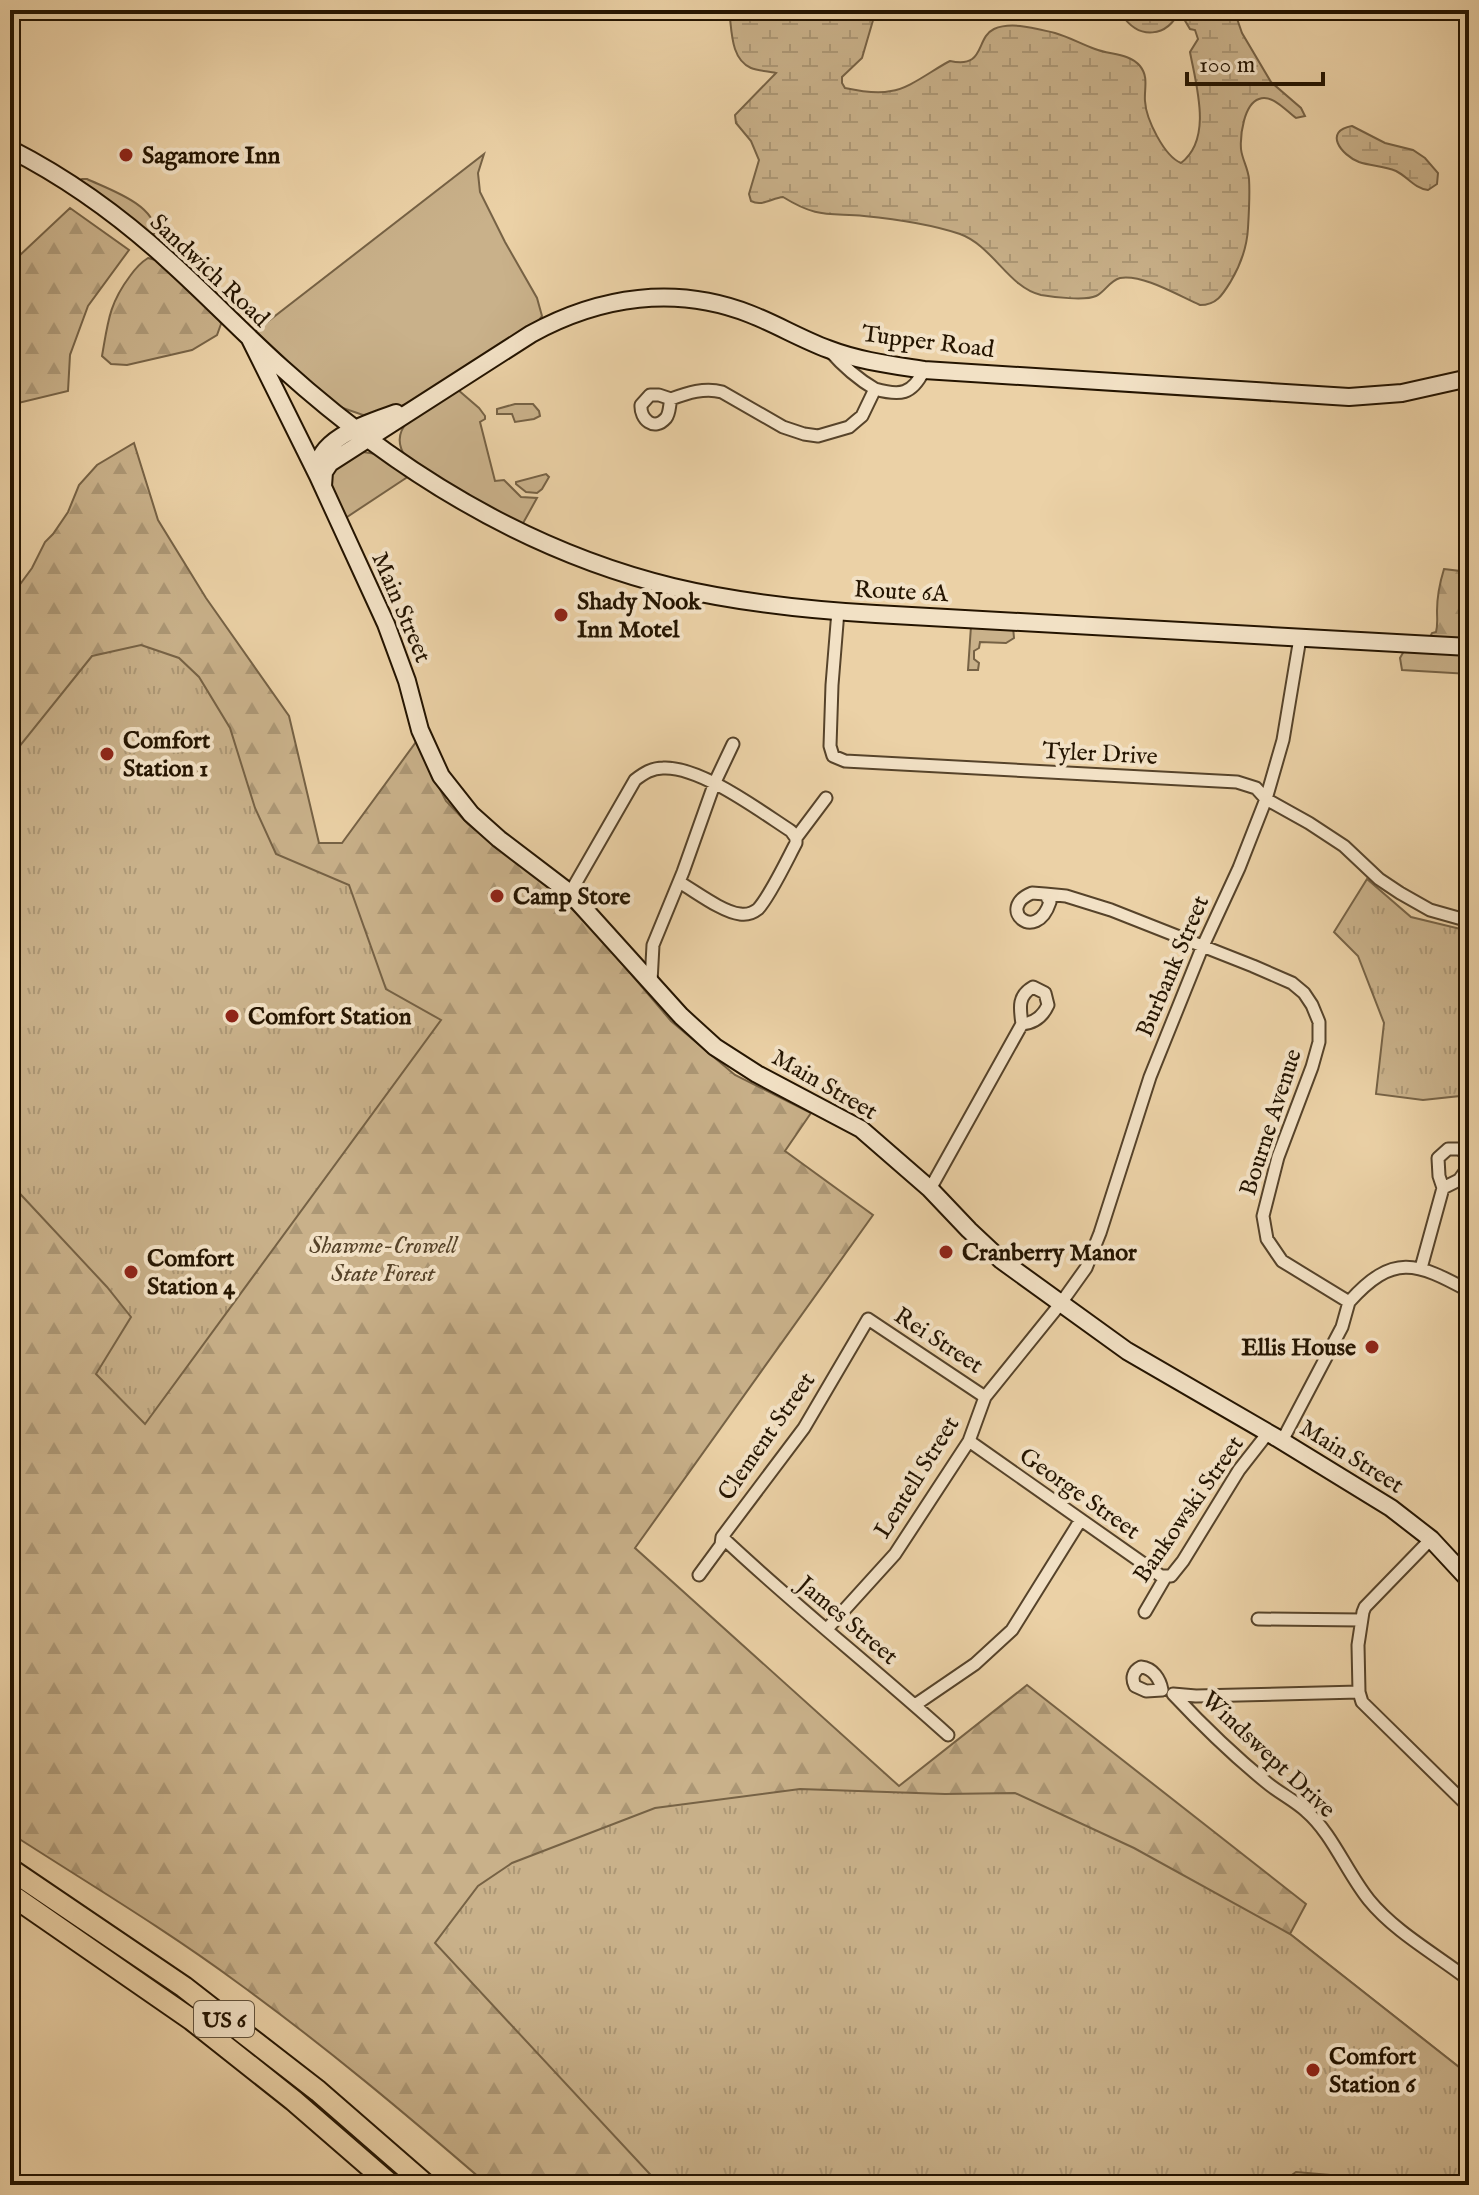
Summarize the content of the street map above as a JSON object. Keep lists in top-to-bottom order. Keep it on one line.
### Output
{"streets":{"highway":["US 6"],"main road":["Sandwich Road","Tupper Road","Route 6A","Main Street"],"street":["Tyler Drive","Burbank Street","Bourne Avenue","Rei Street","Clement Street","Lentell Street","George Street","Bankowski Street","James Street","Windswept Drive"]},"crossings":[["Sandwich Road","Tupper Road"],["Sandwich Road","Route 6A"],["Sandwich Road","Main Street"],["Tupper Road","Route 6A"],["Route 6A","Tyler Drive"],["Route 6A","Burbank Street"],["Main Street","Burbank Street"],["Main Street","Lentell Street"],["Main Street","Bankowski Street"],["Tyler Drive","Burbank Street"],["Burbank Street","Bourne Avenue"],["Burbank Street","Lentell Street"],["Rei Street","Clement Street"],["Rei Street","Lentell Street"],["Clement Street","James Street"],["Lentell Street","George Street"],["Lentell Street","James Street"],["George Street","Bankowski Street"]],"parks":["Shawme-Crowell State Forest"],"places":["Sagamore Inn","Shady Nook Inn Motel","Comfort Station 1","Camp Store","Comfort Station","Cranberry Manor","Comfort Station 4","Ellis House","Comfort Station 6"],"scale_bar":"100 m"}
